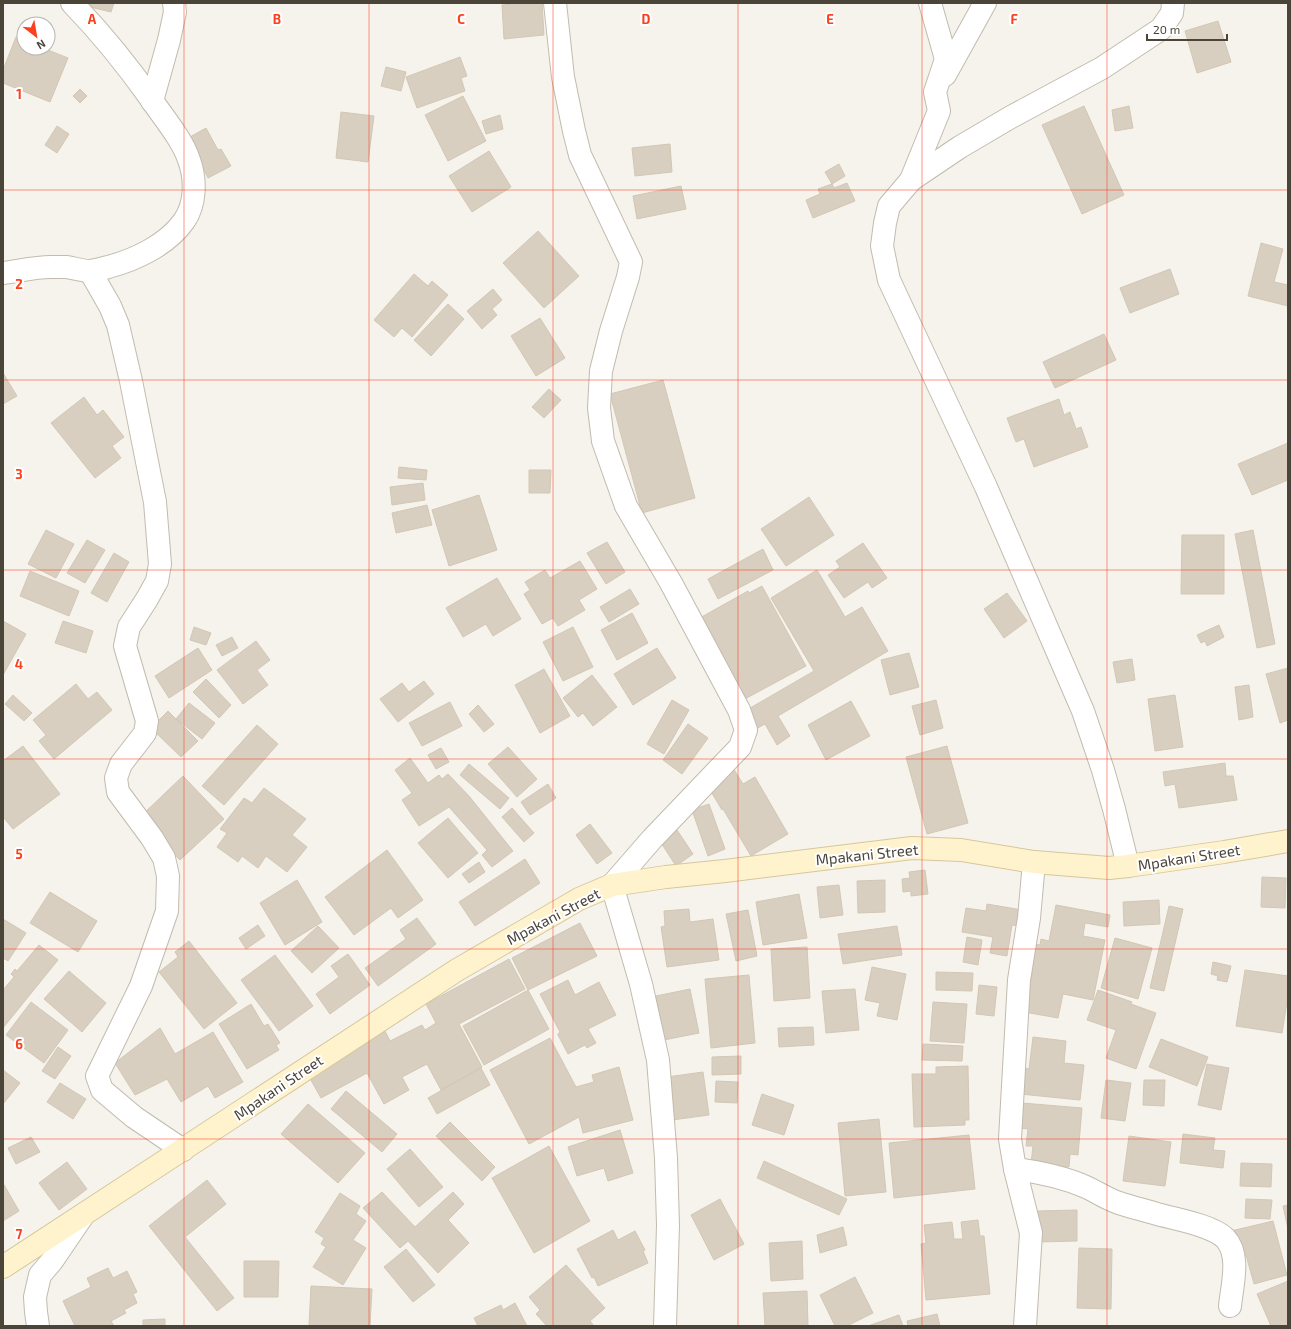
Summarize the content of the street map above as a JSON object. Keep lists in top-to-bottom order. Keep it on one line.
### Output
{"streets":{"street":["Mpakani Street"]},"scale_bar":"20 m","north":"bottom right","grid":{"columns":["A","B","C","D","E","F"],"rows":["1","2","3","4","5","6","7"]}}
